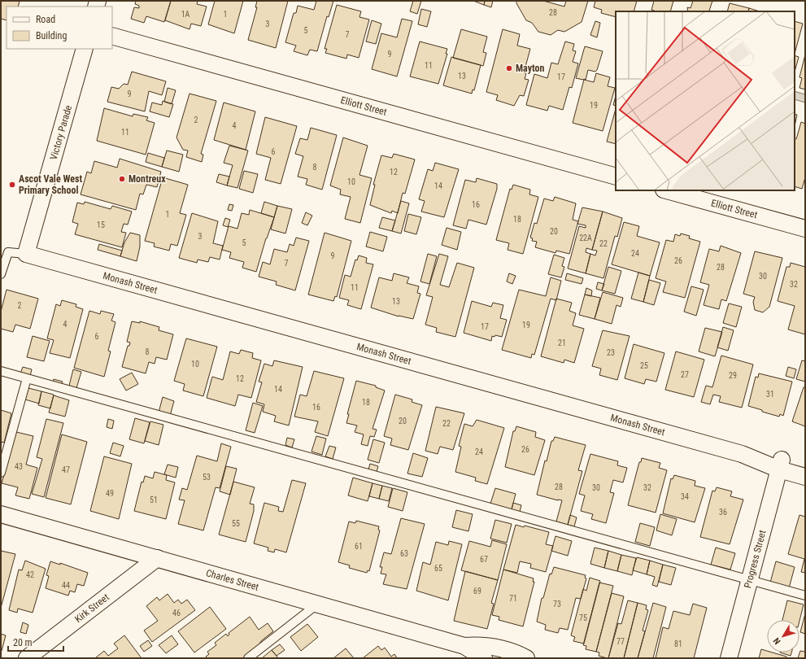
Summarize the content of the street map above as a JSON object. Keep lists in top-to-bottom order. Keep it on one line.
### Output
{"streets":{"street":["Elliott Street","Victory Parade","Monash Street","Progress Street","Charles Street","Kirk Street"]},"crossings":[["Victory Parade","Monash Street"],["Monash Street","Progress Street"],["Charles Street","Kirk Street"]],"places":["Mayton","Montreux","Ascot Vale West Primary School"],"house_numbers":["28","1A","1","3","5","7","9","11","13","17","9","19","2","4","11","6","8","12","10","14","16","1","18","15","20","3","22A","5","22","24","9","26","7","28","30","32","11","13","2","4","19","17","6","21","8","23","10","25","27","29","12","14","31","18","16","20","22","26","24","43","47","53","28","30","32","49","34","51","36","55","61","63","67","65","42","44","69","71","73","46","75","77","81"],"legend":["Road","Building"],"scale_bar":"20 m","north":"bottom left"}
